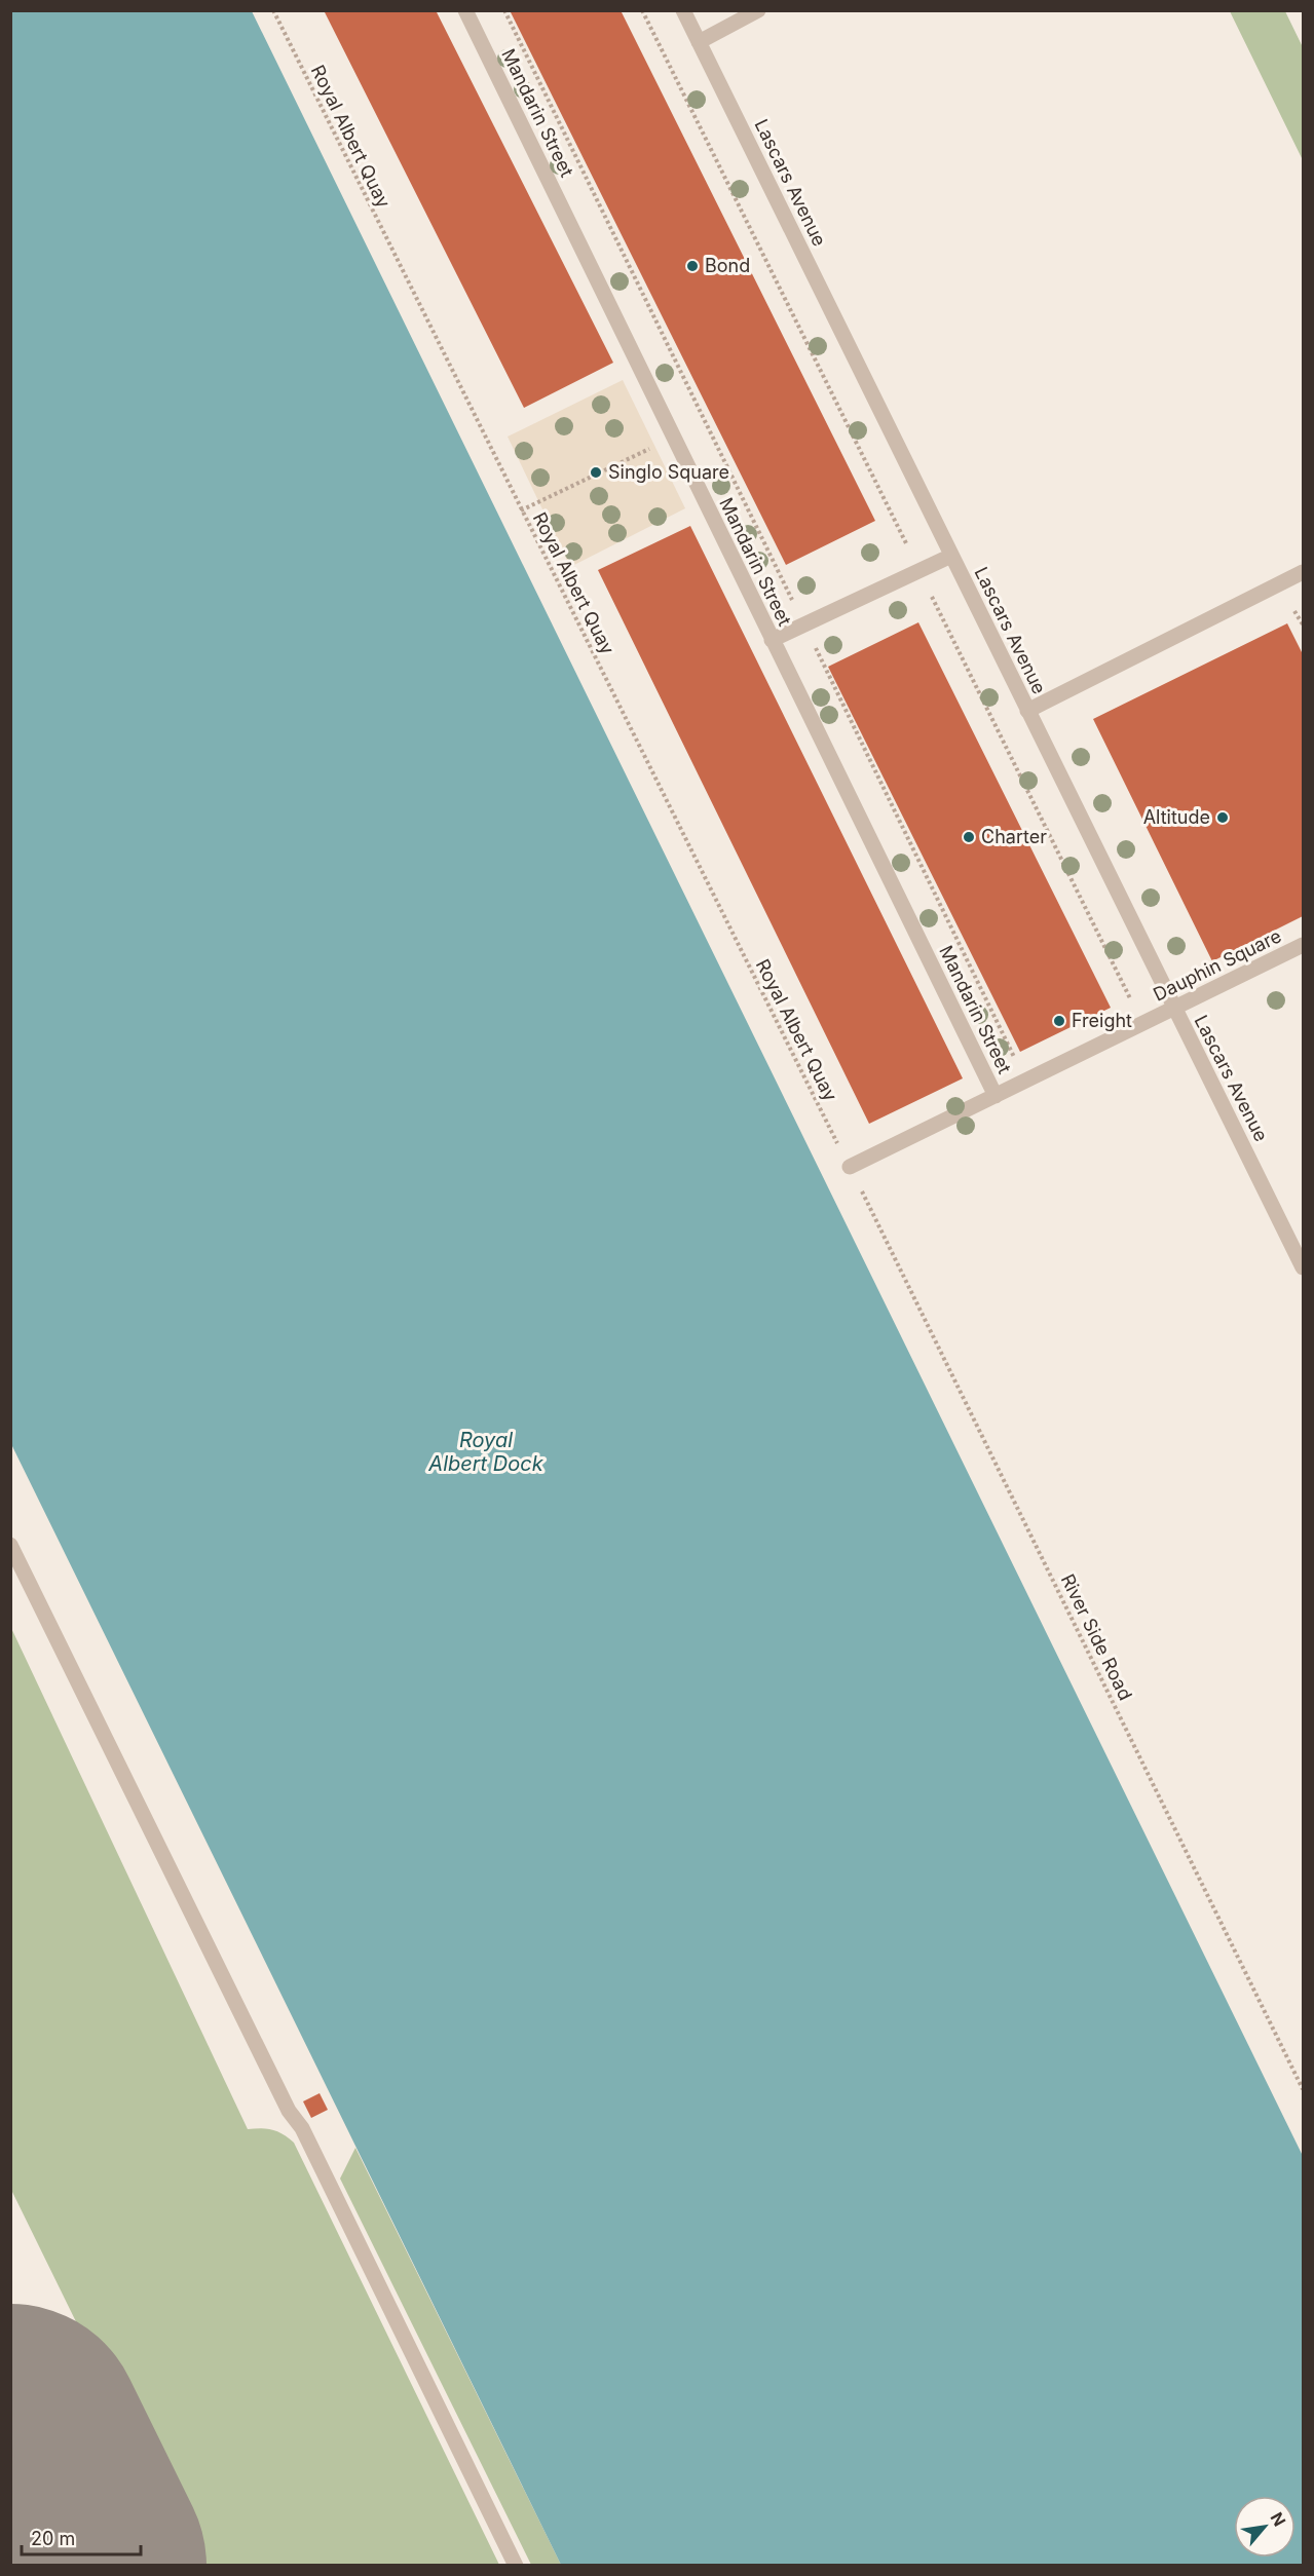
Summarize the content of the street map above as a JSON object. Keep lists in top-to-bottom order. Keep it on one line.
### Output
{"streets":{"street":["Mandarin Street","Lascars Avenue","Dauphin Square"],"path":["Royal Albert Quay","River Side Road"]},"crossings":[["Mandarin Street","Dauphin Square"],["Royal Albert Quay","Dauphin Square"],["Lascars Avenue","Dauphin Square"]],"water":["Royal Albert Dock"],"places":["Bond","Singlo Square","Altitude","Charter","Freight"],"scale_bar":"20 m","north":"top right"}
